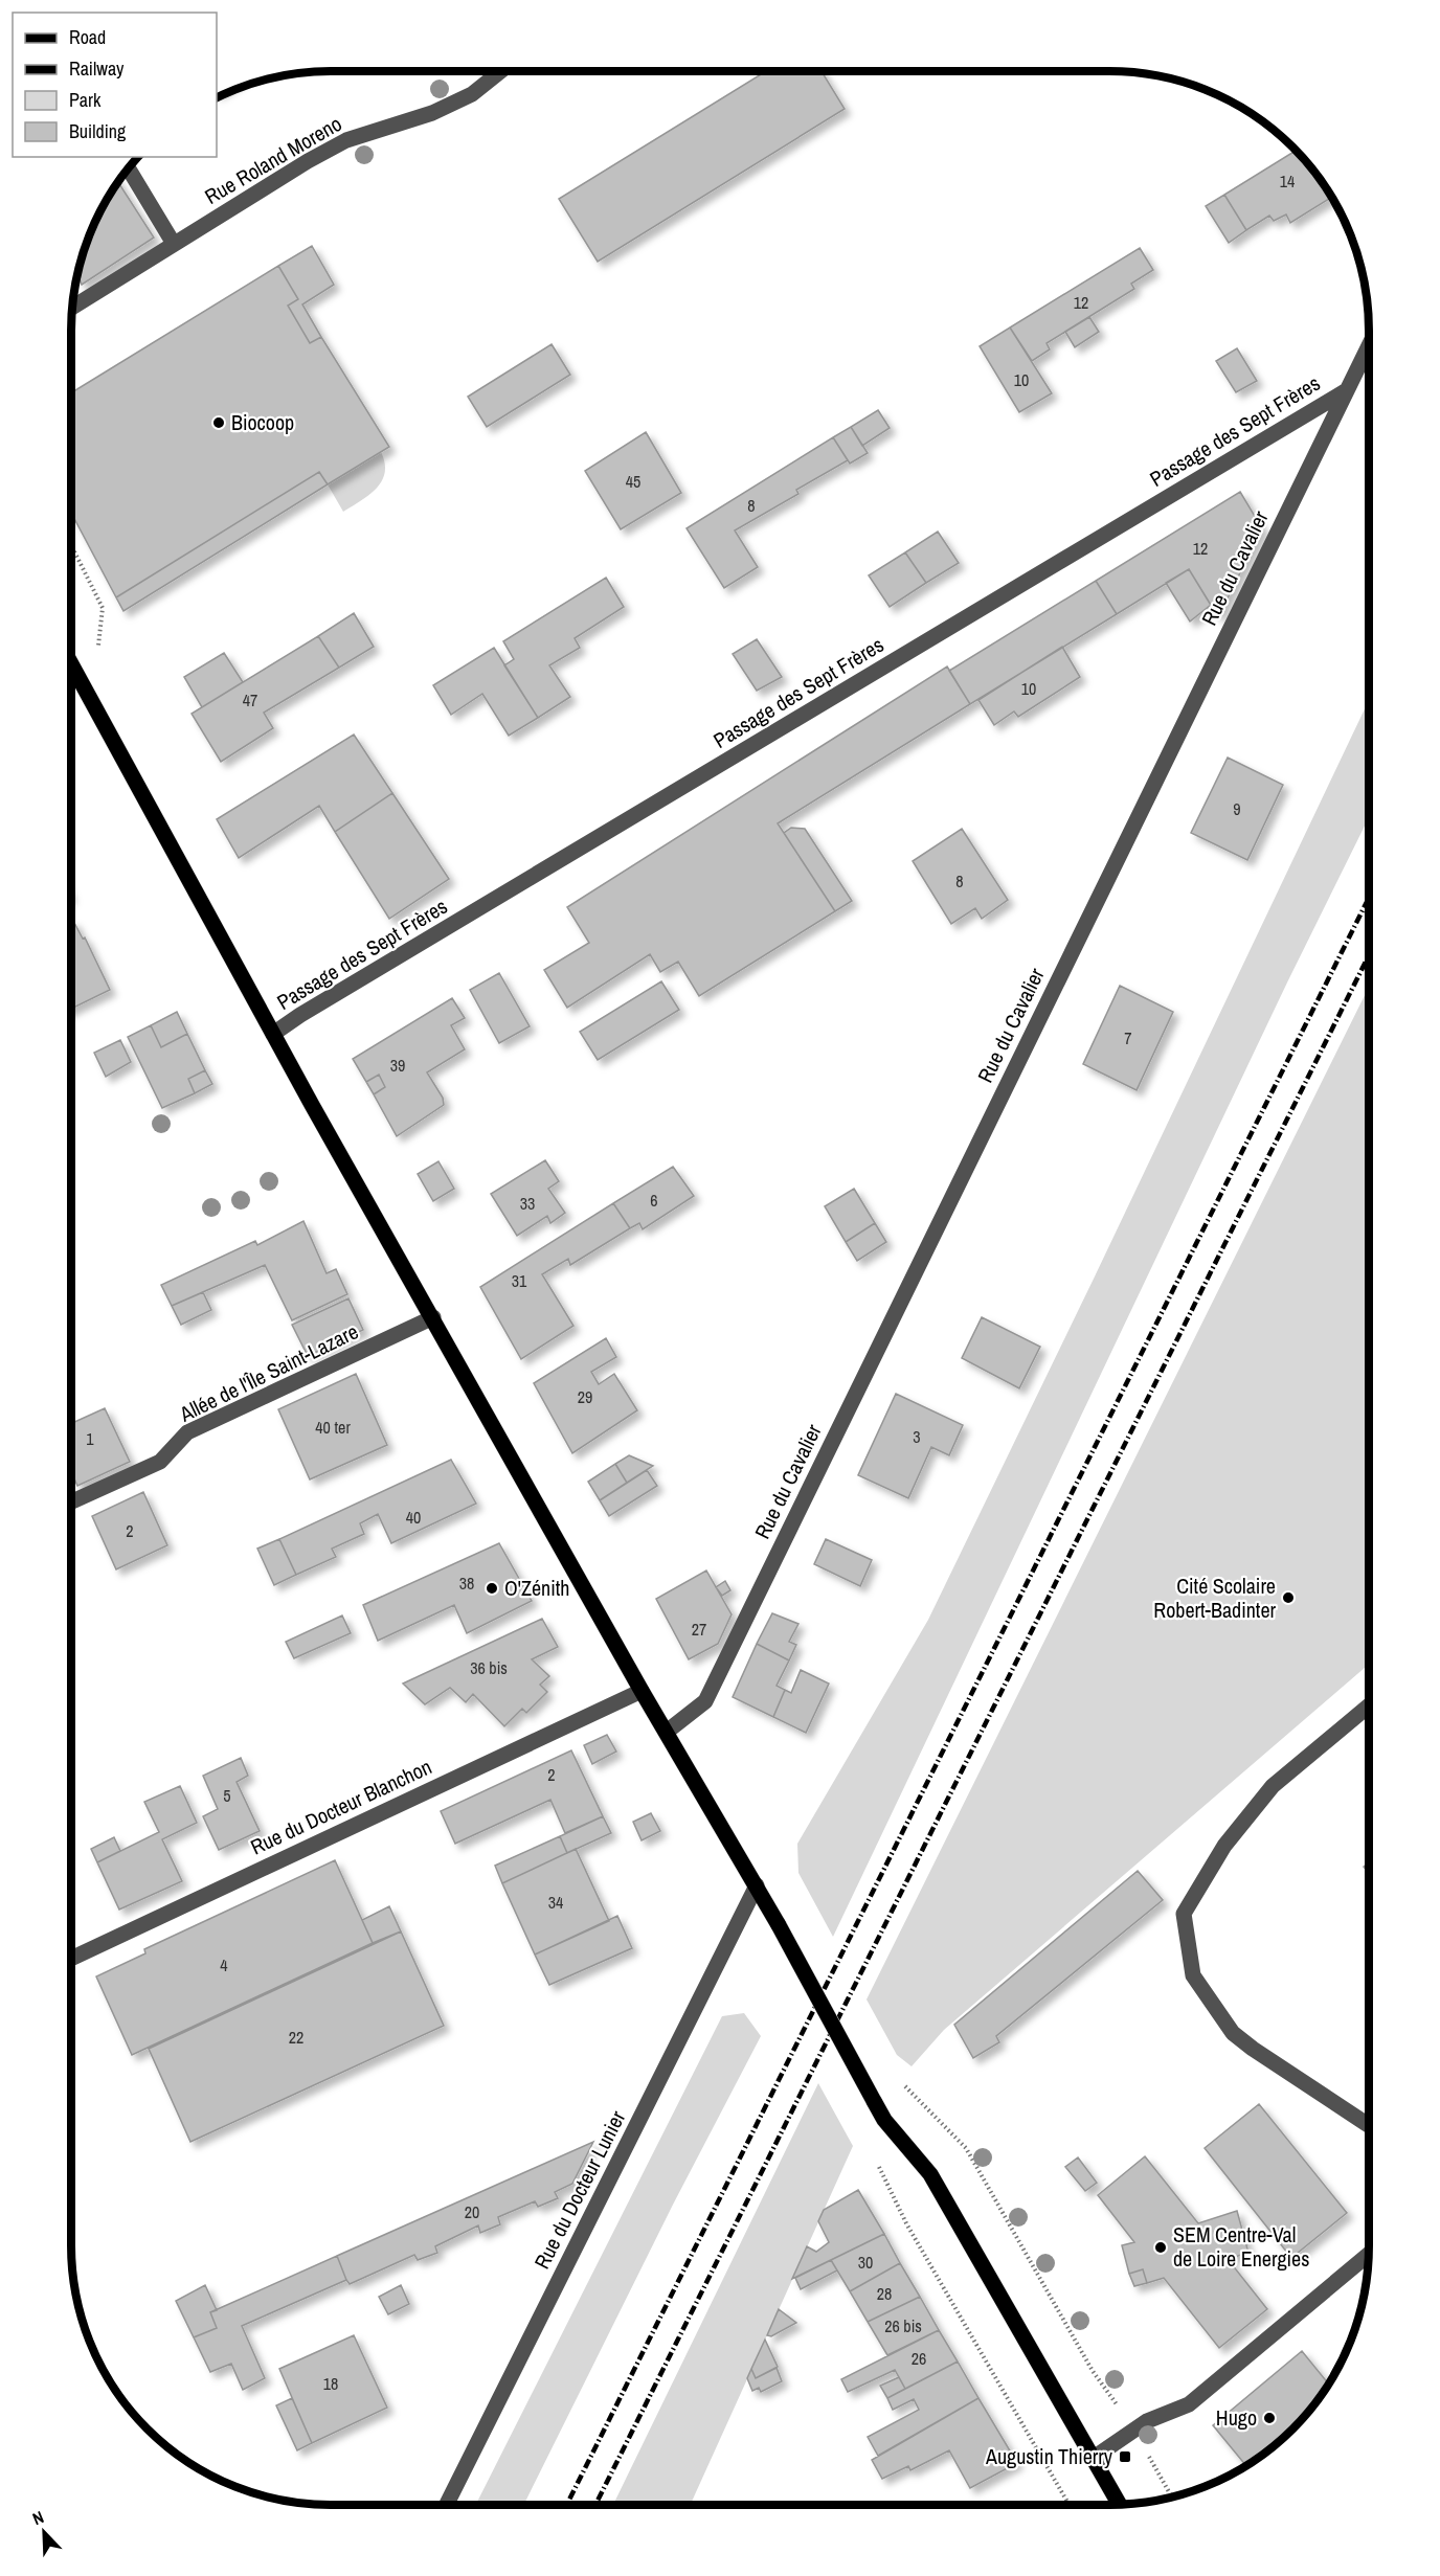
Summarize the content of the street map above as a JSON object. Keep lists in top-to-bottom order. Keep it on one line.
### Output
{"streets":{"street":["Rue Roland Moreno","Passage des Sept Frères","Rue du Cavalier","Allée de l'Île Saint-Lazare","Rue du Docteur Blanchon","Rue du Docteur Lunier"]},"crossings":[["Passage des Sept Frères","Rue du Cavalier"]],"places":{"other":["Biocoop","O'Zénith","Cité Scolaire Robert-Badinter","SEM Centre-Val de Loire Energies","Hugo"],"transit":["Augustin Thierry"]},"house_numbers":["14","12","10","45","8","12","10","47","9","8","7","39","6","33","31","29","40 ter","3","1","40","2","38","27","36 bis","2","5","34","4","22","20","30","28","26 bis","26","18"],"legend":["Road","Railway","Park","Building"],"north":"top left"}
